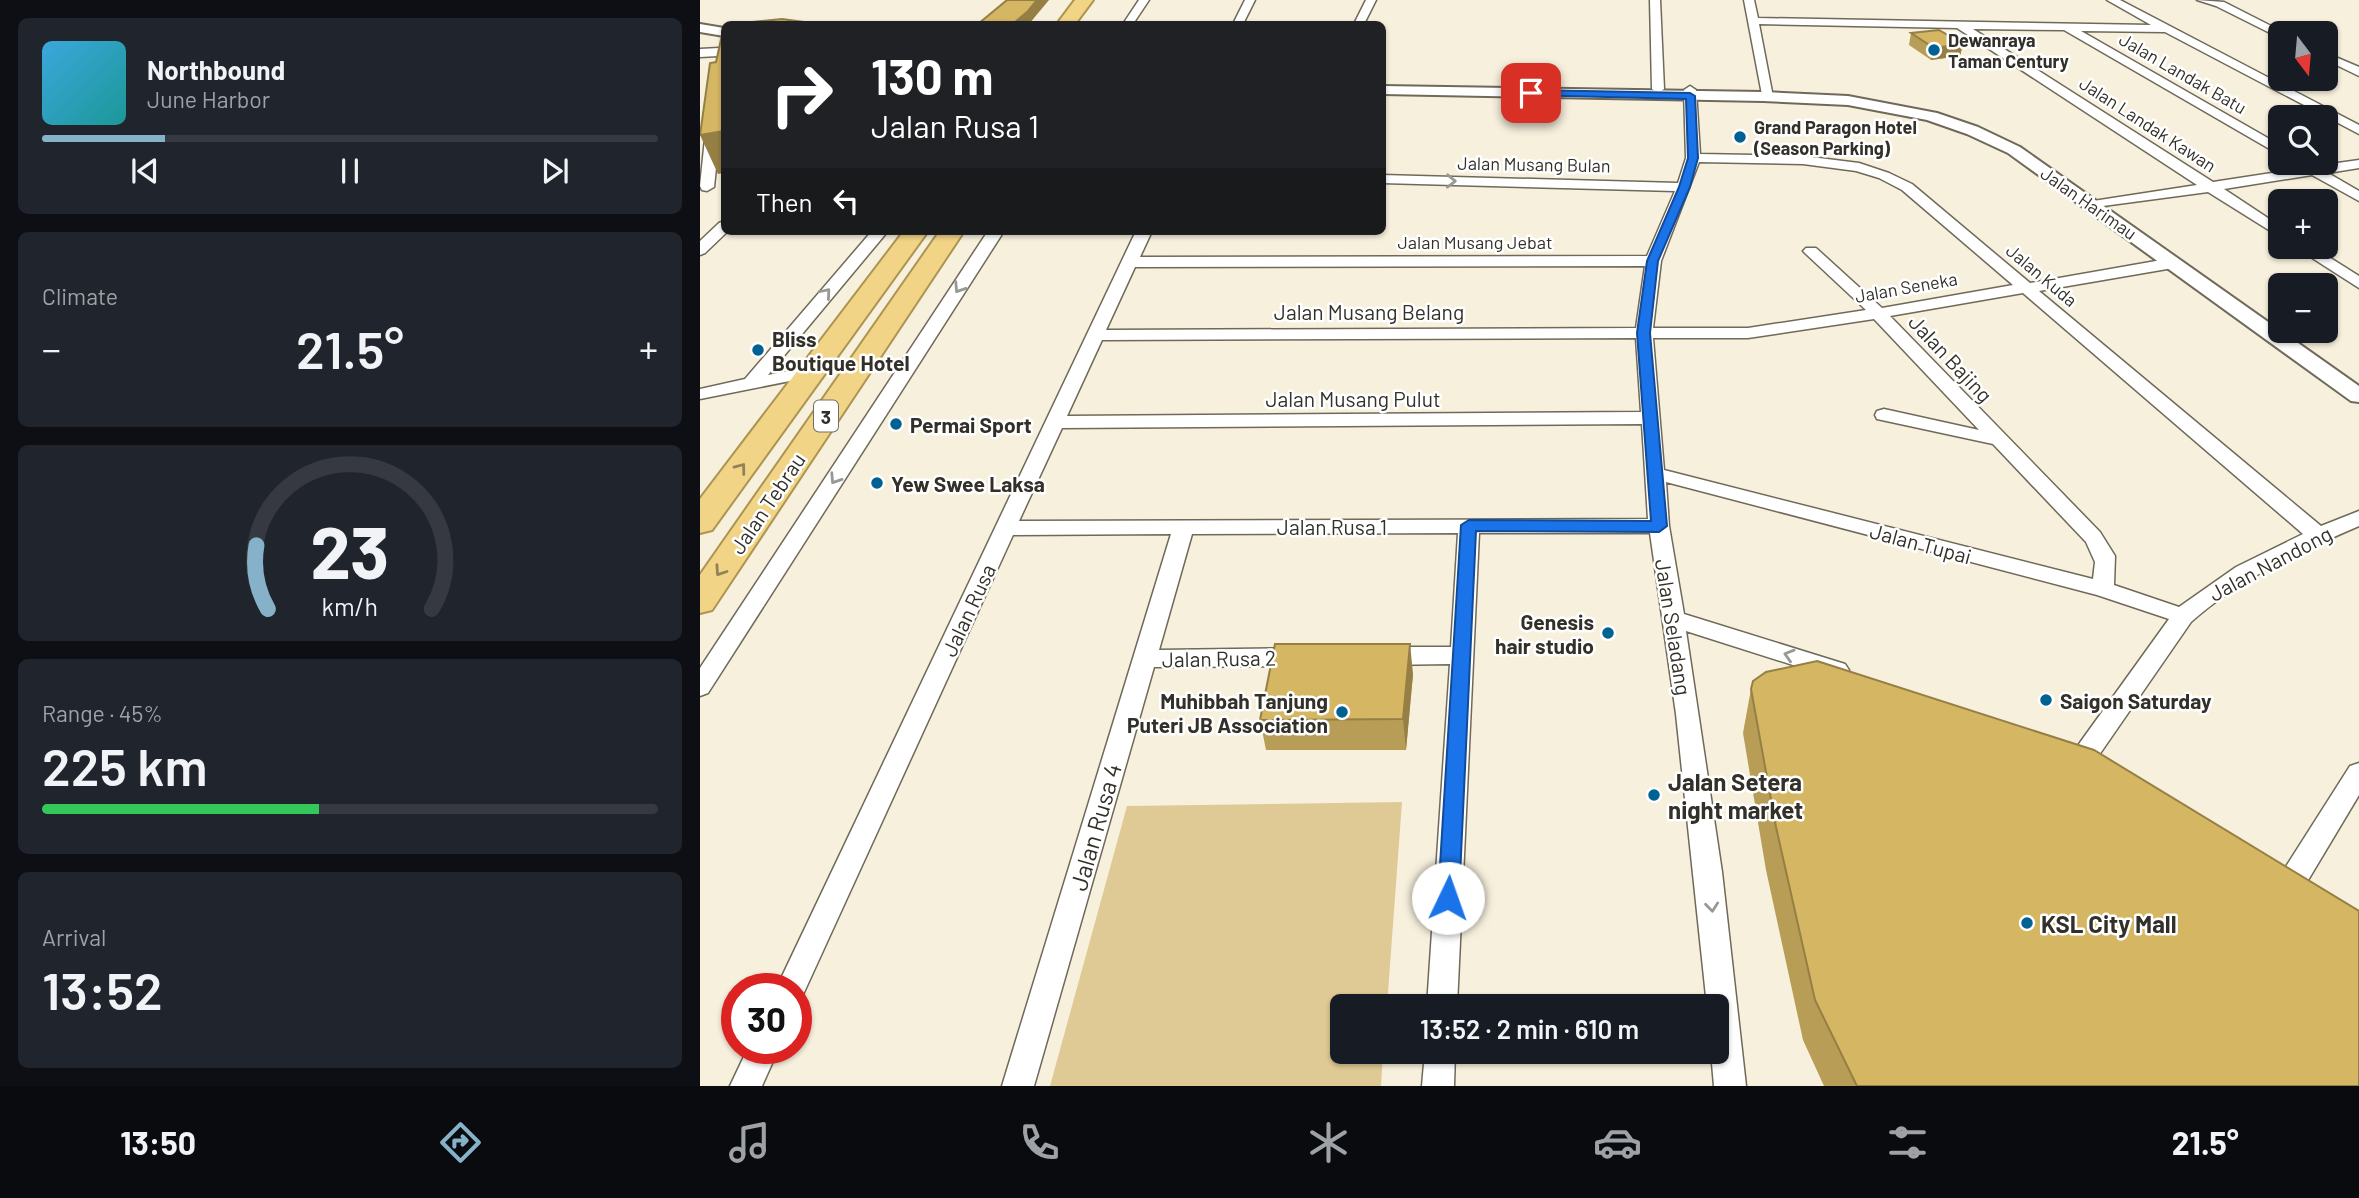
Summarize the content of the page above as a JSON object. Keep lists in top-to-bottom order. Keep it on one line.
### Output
{"streets":{"highway":["3","Jalan Tebrau"],"street":["Jalan Landak Batu","Jalan Landak Kawan","Jalan Musang Bulan","Jalan Harimau","Jalan Musang Jebat","Jalan Kuda","Jalan Seneka","Jalan Musang Belang","Jalan Bajing","Jalan Musang Pulut","Jalan Rusa 1","Jalan Tupai","Jalan Nandong","Jalan Rusa","Jalan Seladang","Jalan Rusa 2","Jalan Rusa 4"]},"crossings":[["Jalan Musang Bulan","Jalan Seladang"],["Jalan Harimau","Jalan Seneka"],["Jalan Harimau","Jalan Seladang"],["Jalan Musang Jebat","Jalan Rusa"],["Jalan Musang Jebat","Jalan Seladang"],["Jalan Kuda","Jalan Seneka"],["Jalan Kuda","Jalan Nandong"],["Jalan Kuda","Jalan Seladang"],["Jalan Seneka","Jalan Musang Belang"],["Jalan Seneka","Jalan Bajing"],["Jalan Seneka","Jalan Seladang"],["Jalan Musang Belang","Jalan Rusa"],["Jalan Musang Belang","Jalan Seladang"],["Jalan Bajing","Jalan Tupai"],["Jalan Musang Pulut","Jalan Rusa"],["Jalan Musang Pulut","Jalan Seladang"],["Jalan Rusa 1","Jalan Rusa"],["Jalan Rusa 1","Jalan Seladang"],["Jalan Rusa 1","Jalan Rusa 4"],["Jalan Tupai","Jalan Nandong"],["Jalan Tupai","Jalan Seladang"],["Jalan Rusa 2","Jalan Rusa 4"]],"one_way":["Jalan Musang Bulan","Jalan Seladang"],"places":["Dewanraya Taman Century","Grand Paragon Hotel (Season Parking)","Bliss Boutique Hotel","Permai Sport","Yew Swee Laksa","Genesis hair studio","Saigon Saturday","Muhibbah Tanjung Puteri JB Association","Jalan Setera night market","KSL City Mall"],"north":"bottom","page":{"map_buttons":["+","−"],"turn":["130 m","Jalan Rusa 1"],"song":["Northbound","June Harbor"],"then":"Then","tile":["Climate",["Range · 45%","225 km"],["Arrival","13:52"]],"heat":["−","21.5°","+"],"limit":"30","trip":"13:52 · 2 min · 610 m","tabs":["13:50","21.5°"],"gauge":["23","km/h"]}}
